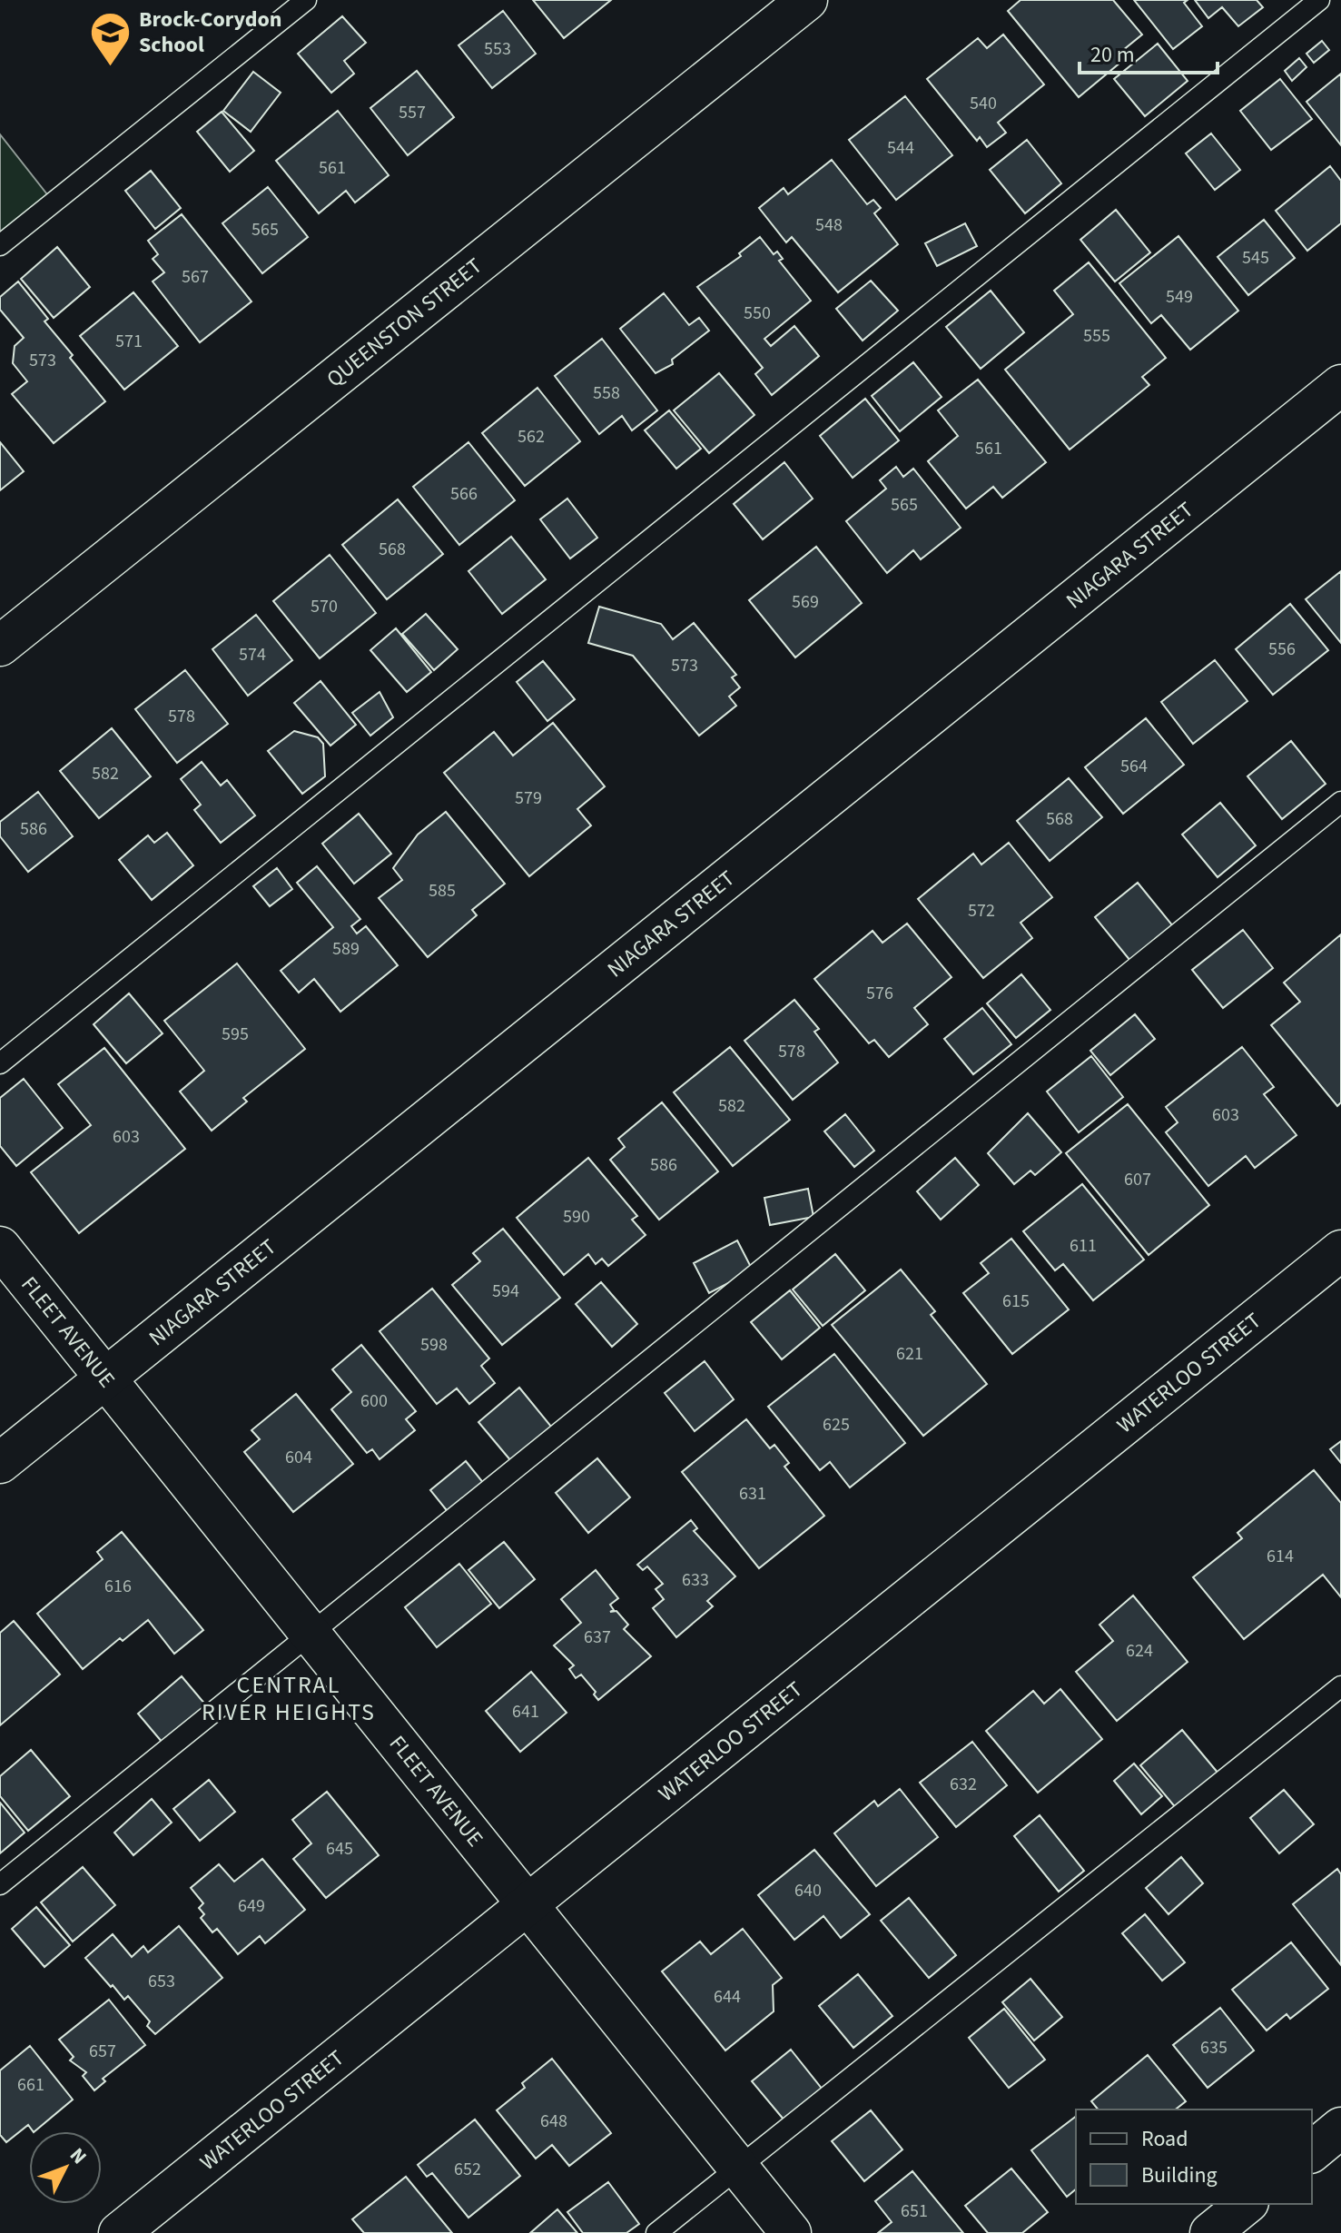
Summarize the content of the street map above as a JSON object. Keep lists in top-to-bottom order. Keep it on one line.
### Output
{"streets":{"street":["QUEENSTON STREET","NIAGARA STREET","FLEET AVENUE","WATERLOO STREET"]},"crossings":[["NIAGARA STREET","FLEET AVENUE"],["FLEET AVENUE","WATERLOO STREET"]],"districts":["CENTRAL RIVER HEIGHTS"],"places":{"school or university":["Brock-Corydon School"]},"house_numbers":["553","540","557","544","561","548","565","545","567","549","550","555","571","573","558","562","561","566","565","568","569","570","556","574","573","578","564","582","579","568","586","585","572","589","576","595","578","582","603","603","586","607","590","611","594","615","598","621","600","625","604","631","614","633","616","637","624","641","632","645","640","649","653","644","635","657","661","648","652","651"],"legend":["Road","Building"],"scale_bar":"20 m","north":"top right"}
